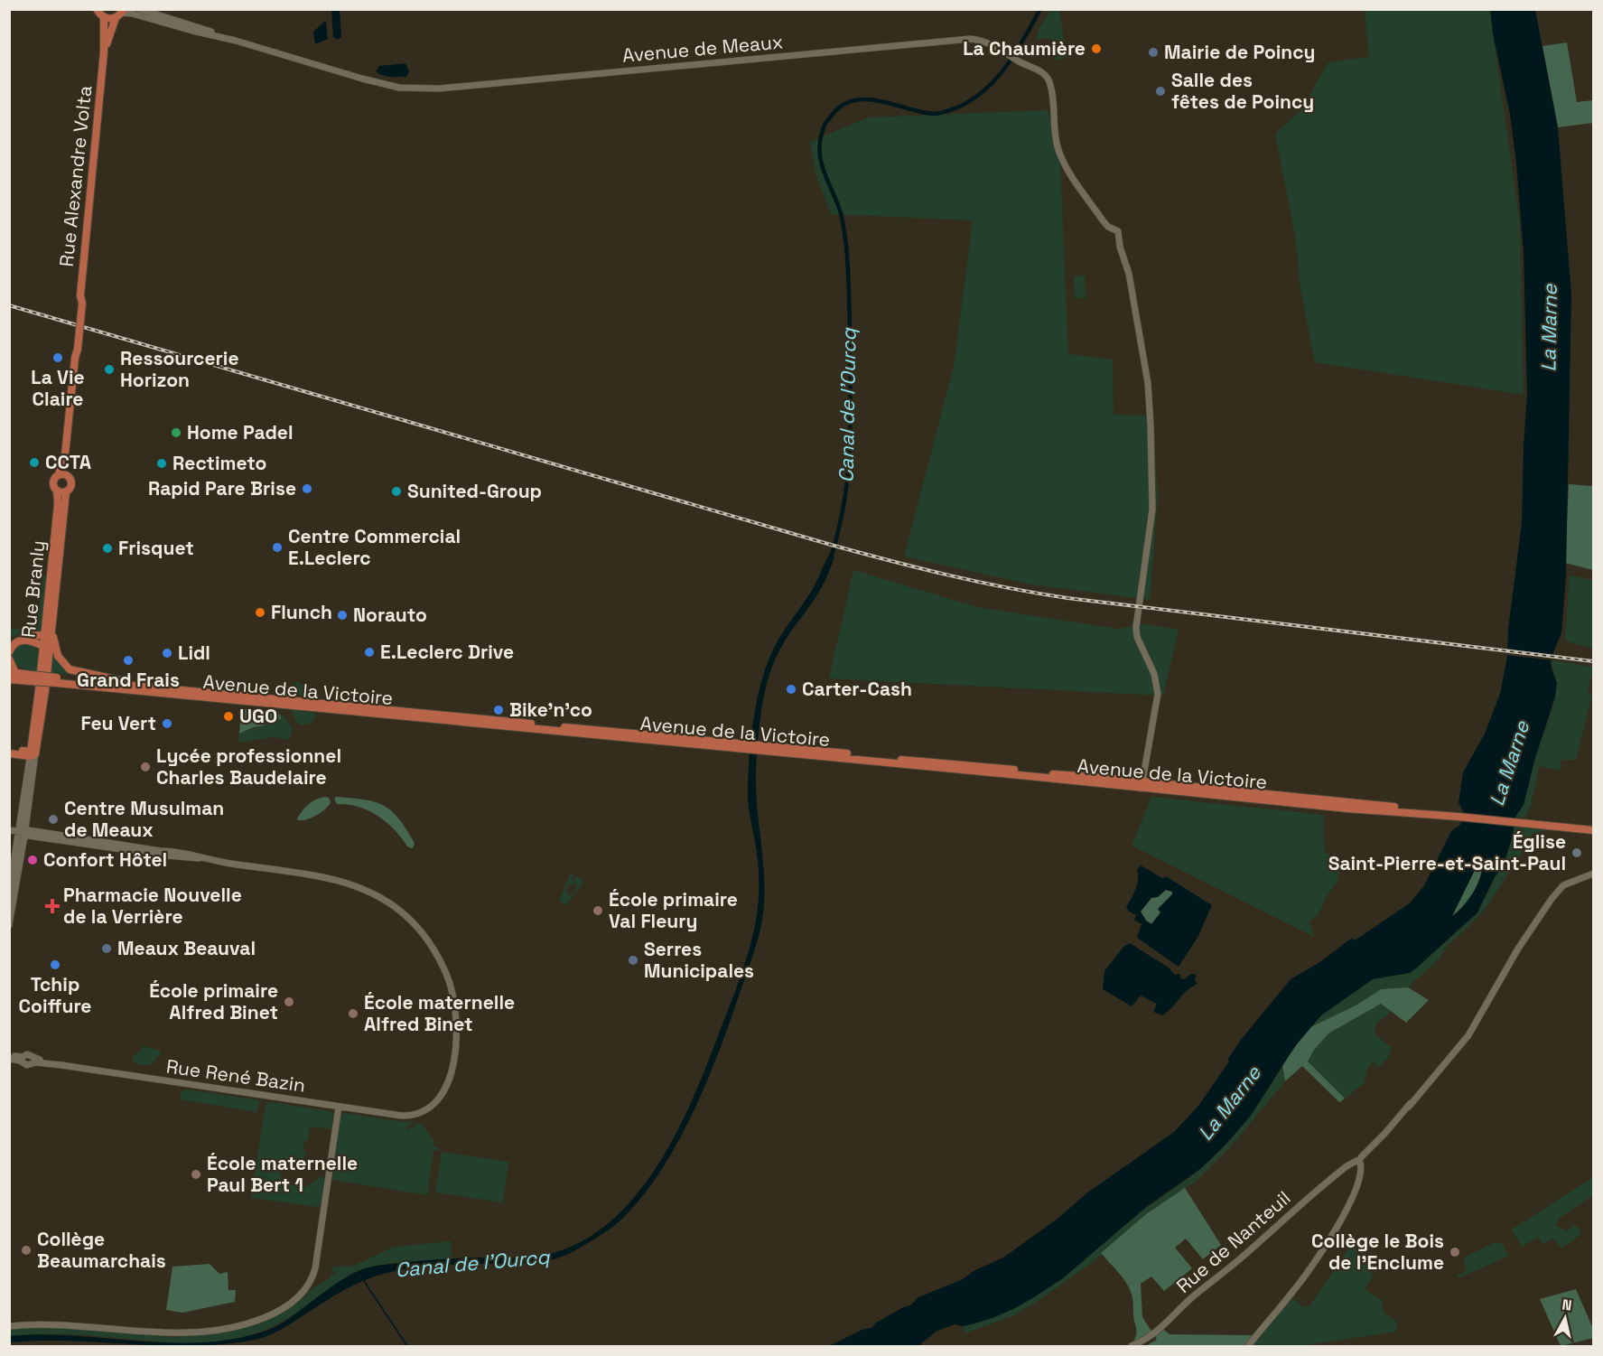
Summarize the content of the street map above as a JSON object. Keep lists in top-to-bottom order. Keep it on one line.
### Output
{"streets":{"main road":["Rue Alexandre Volta","Rue Branly","Avenue de la Victoire"],"street":["Avenue de Meaux","Rue René Bazin","Rue de Nanteuil"]},"crossings":[["Avenue de Meaux","Avenue de la Victoire"],["Rue Alexandre Volta","Rue Branly"]],"water":["La Marne","Canal de l'Ourcq"],"places":{"other":["La Chaumière","Mairie de Poincy","Salle des fêtes de Poincy","La Vie Claire","Ressourcerie Horizon","Home Padel","CCTA","Rectimeto","Rapid Pare Brise","Sunited-Group","Centre Commercial E.Leclerc","Frisquet","Flunch","Norauto","E.Leclerc Drive","Lidl","Grand Frais","Carter-Cash","Bike'n'co","UGO","Feu Vert","Lycée professionnel Charles Baudelaire","Centre Musulman de Meaux","Église Saint-Pierre-et-Saint-Paul","Confort Hôtel","École primaire Val Fleury","Meaux Beauval","Serres Municipales","Tchip Coiffure","École primaire Alfred Binet","École maternelle Alfred Binet","École maternelle Paul Bert 1","Collège Beaumarchais","Collège le Bois de l'Enclume"],"health":["Pharmacie Nouvelle de la Verrière"]},"north":"top"}
